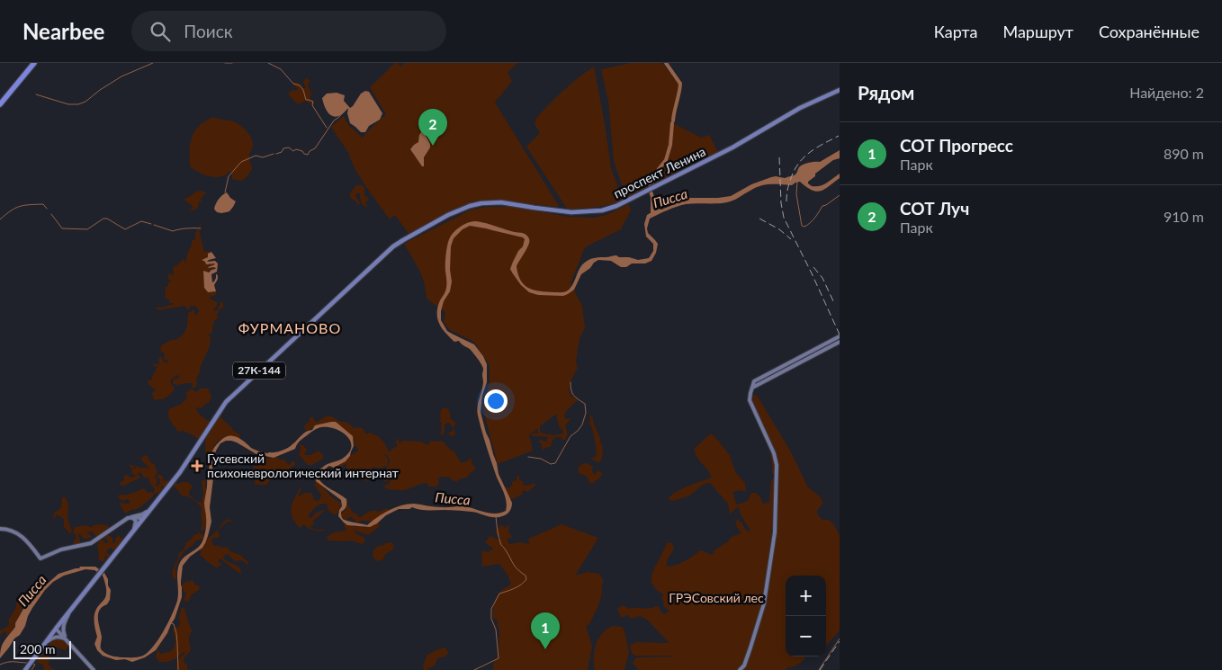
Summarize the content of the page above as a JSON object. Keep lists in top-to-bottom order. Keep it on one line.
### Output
{"streets":{"main road":["проспект Ленина","27К-144"]},"crossings":[["проспект Ленина","27К-144"]],"districts":["ФУРМАНОВО"],"water":["Писса"],"parks":["ГРЭСовский лес"],"places":{"health":["Гусевский психоневрологический интернат"]},"scale_bar":"200 m","page":{"header":"Nearbee","search":"Поиск","nav":["Карта","Маршрут","Сохранённые"],"heading":["Рядом","Найдено: 2"],"pins":["2","1"],"list":[{"mark":"1","name":"СОТ Прогресс","note":"Парк","value":"890 m"},{"mark":"2","name":"СОТ Луч","note":"Парк","value":"910 m"}],"map_buttons":["+","−"],"scale":"200 m"}}
